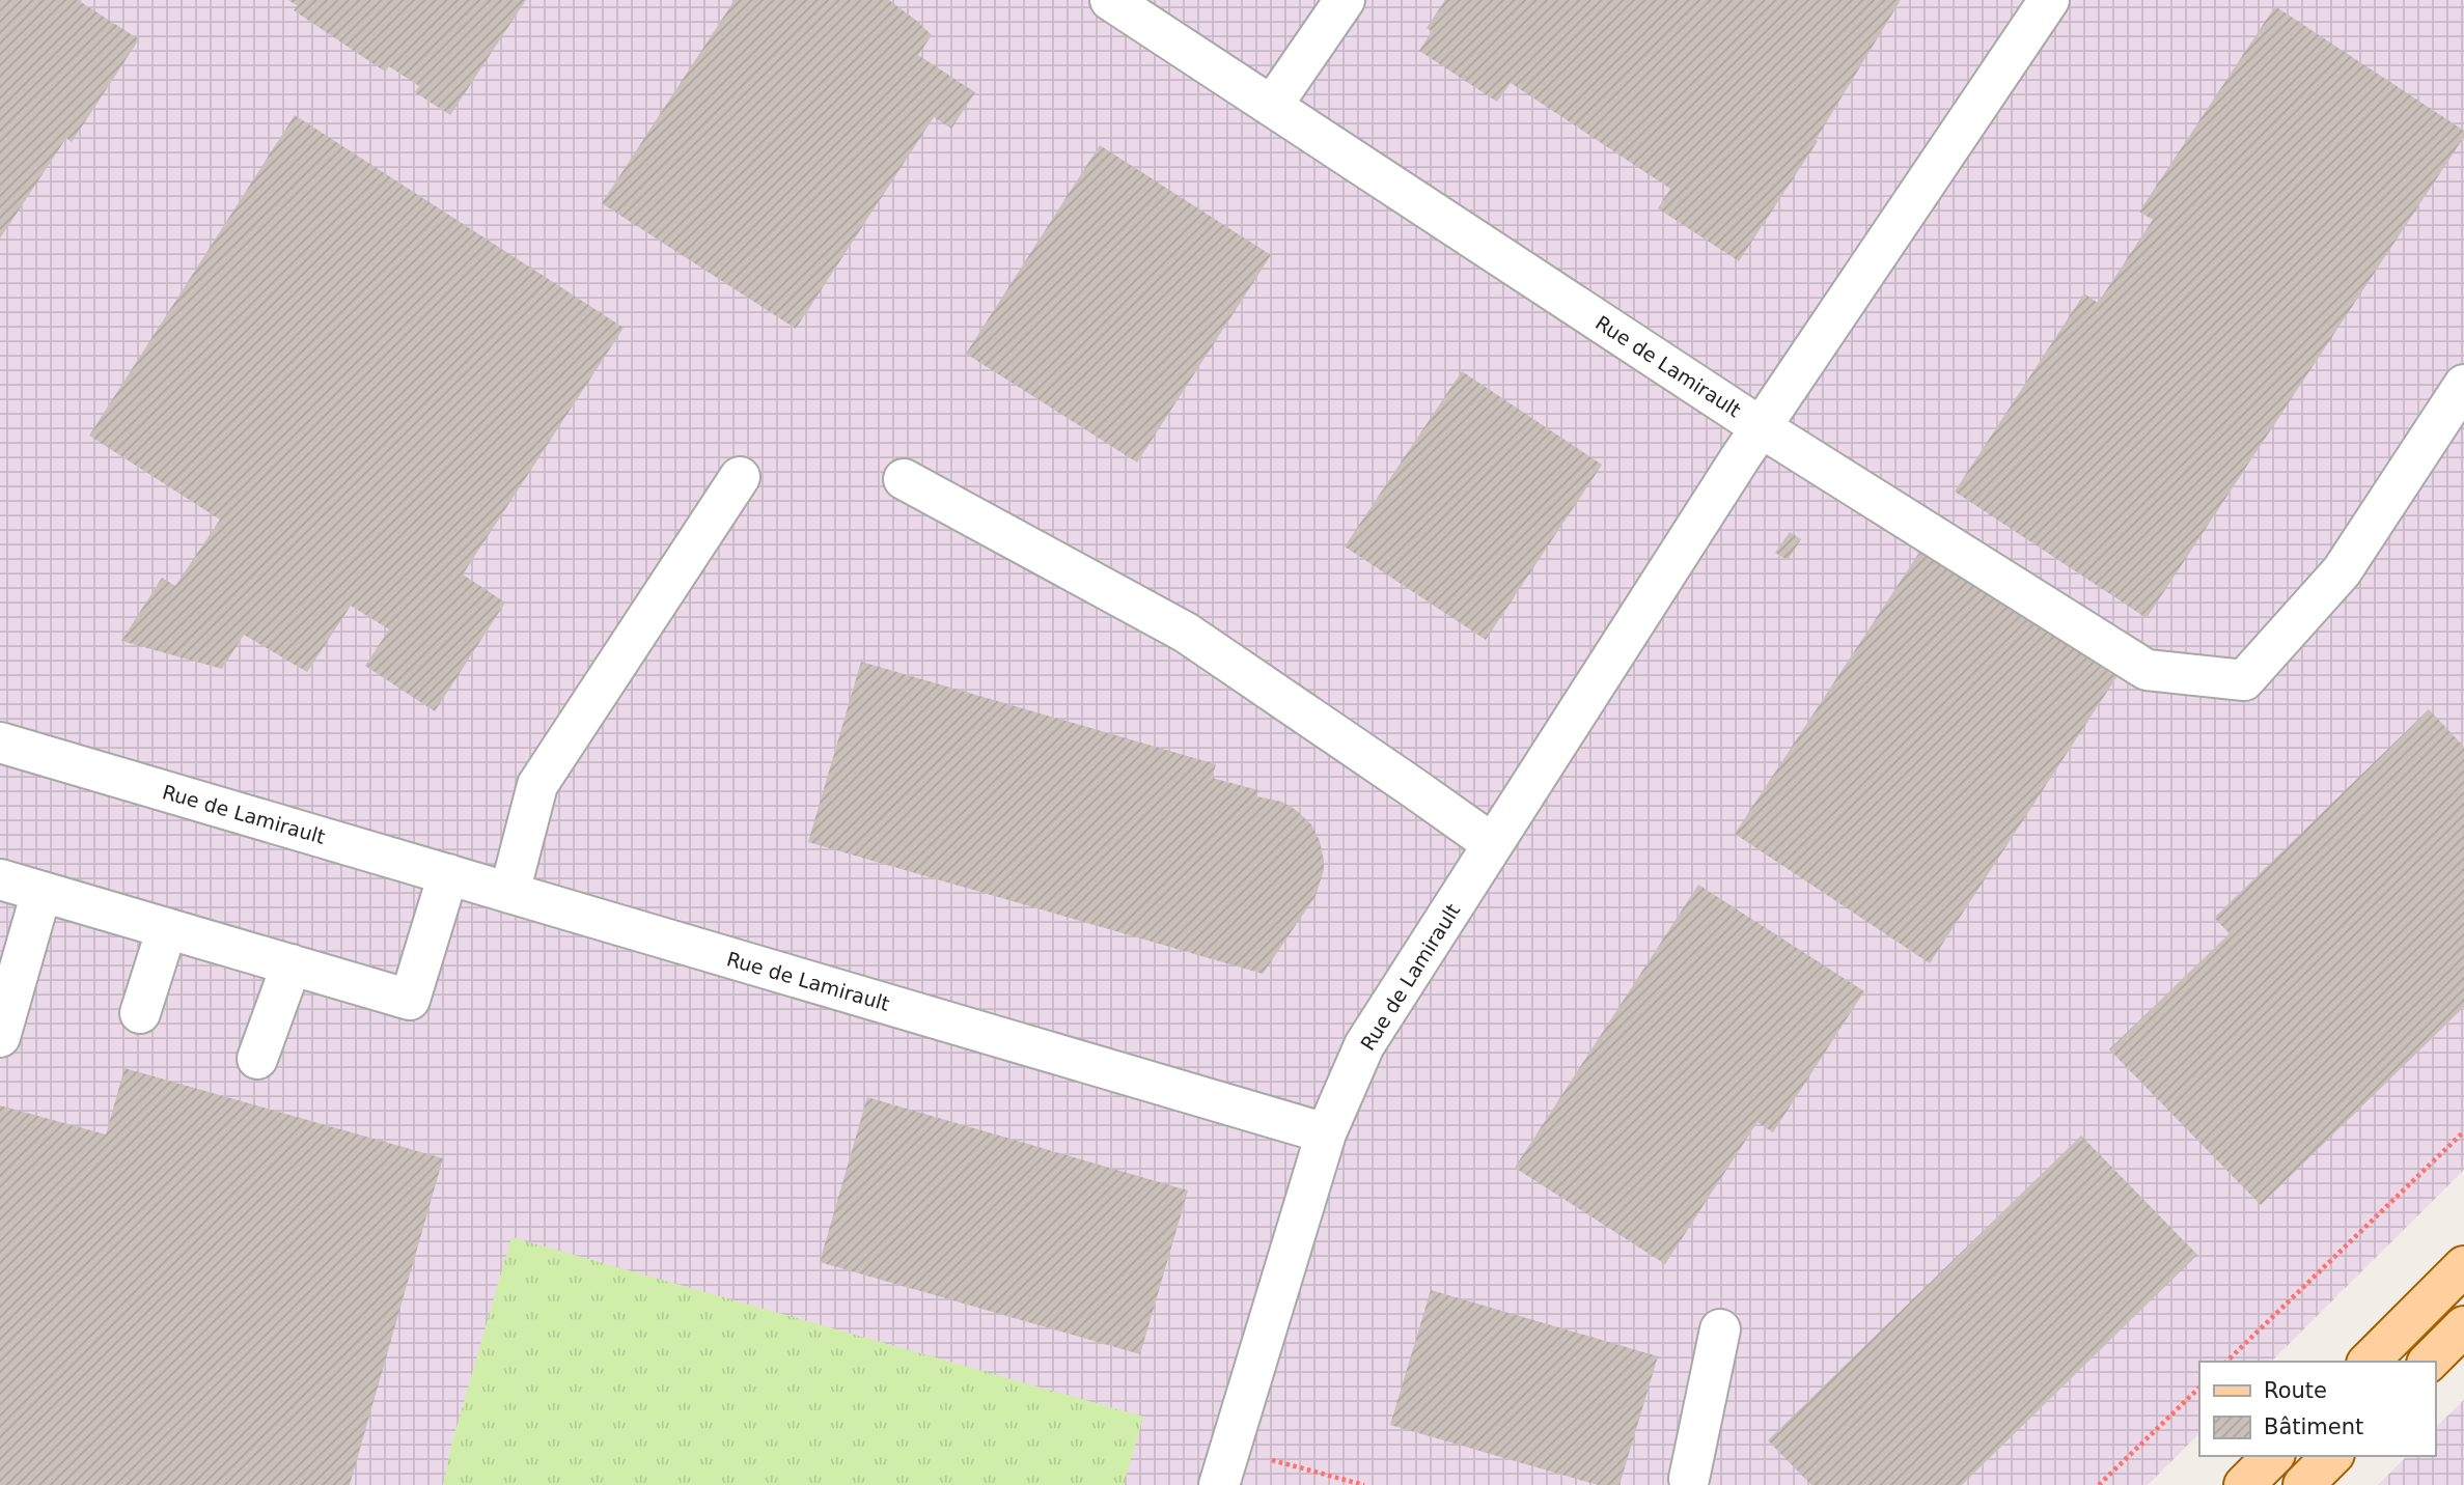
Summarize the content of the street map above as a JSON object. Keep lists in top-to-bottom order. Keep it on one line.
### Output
{"streets":{"street":["Rue de Lamirault"]},"legend":["Route","Bâtiment"]}
